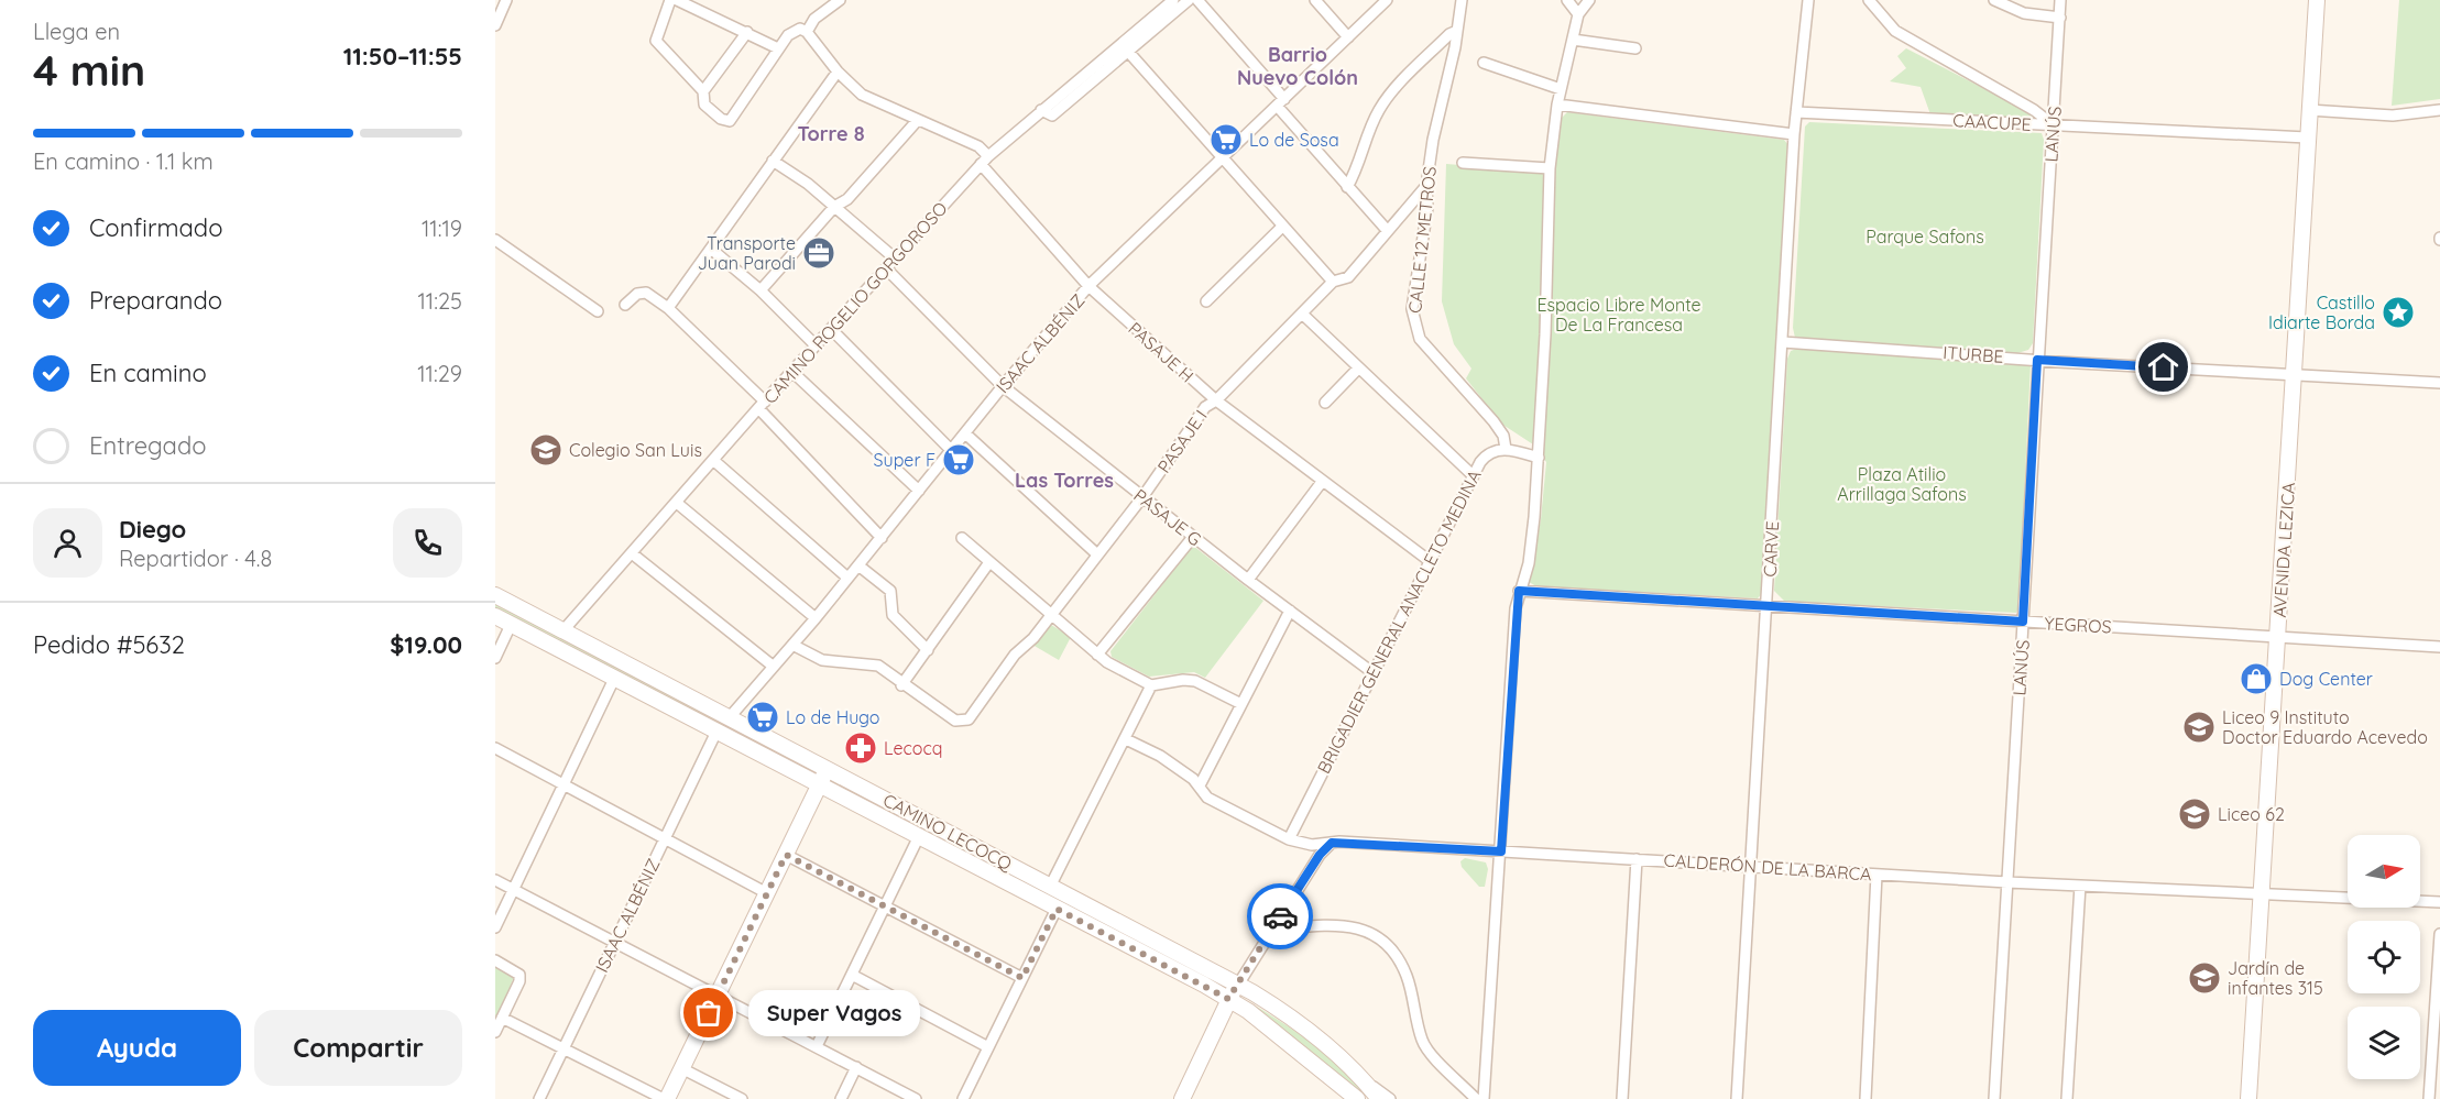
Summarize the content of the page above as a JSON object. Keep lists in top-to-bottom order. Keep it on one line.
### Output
{"streets":{"street":["CAACUPE","LANÚS","CALLE 12 METROS","CAMINO ROGELIO GORGOROSO","ISAAC ALBÉNIZ","PASAJE H","ITURBE","PASAJE I","PASAJE G","CARVE","AVENIDA LEZICA","BRIGADIER GENERAL ANACLETO MEDINA","YEGROS","CAMINO LECOCQ","CALDERÓN DE LA BARCA"]},"crossings":[["CAACUPE","LANÚS"],["CAACUPE","CARVE"],["CAACUPE","AVENIDA LEZICA"],["LANÚS","ITURBE"],["LANÚS","YEGROS"],["LANÚS","CALDERÓN DE LA BARCA"],["CALLE 12 METROS","PASAJE I"],["CALLE 12 METROS","BRIGADIER GENERAL ANACLETO MEDINA"],["CAMINO ROGELIO GORGOROSO","PASAJE H"],["CAMINO ROGELIO GORGOROSO","PASAJE G"],["CAMINO ROGELIO GORGOROSO","CAMINO LECOCQ"],["ISAAC ALBÉNIZ","PASAJE H"],["ISAAC ALBÉNIZ","PASAJE G"],["ISAAC ALBÉNIZ","CAMINO LECOCQ"],["PASAJE H","PASAJE I"],["PASAJE H","BRIGADIER GENERAL ANACLETO MEDINA"],["ITURBE","CARVE"],["ITURBE","AVENIDA LEZICA"],["PASAJE I","PASAJE G"],["PASAJE G","BRIGADIER GENERAL ANACLETO MEDINA"],["CARVE","YEGROS"],["CARVE","CALDERÓN DE LA BARCA"],["AVENIDA LEZICA","YEGROS"],["AVENIDA LEZICA","CALDERÓN DE LA BARCA"],["BRIGADIER GENERAL ANACLETO MEDINA","CALDERÓN DE LA BARCA"]],"districts":["Barrio Nuevo Colón","Torre 8","Las Torres"],"parks":["Parque Safons","Espacio Libre Monte De La Francesa","Plaza Atilio Arrillaga Safons"],"places":{"supermarket":["Lo de Sosa","Super F","Lo de Hugo"],"office":["Transporte Juan Parodi"],"place":["Castillo Idiarte Borda"],"school or university":["Colegio San Luis","Liceo 9 Instituto Doctor Eduardo Acevedo","Liceo 62","Jardín de infantes 315"],"shop":["Dog Center"],"pharmacy":["Lecocq"],"other":["Super Vagos"]},"north":"right","page":{"heading":["4 min","Llega en","11:50–11:55"],"panel":["Diego","Repartidor · 4.8","Pedido #5632","$19.00"],"bar":"En camino · 1.1 km","list":[["Confirmado","11:19"],["Preparando","11:25"],["En camino","11:29"],"Entregado"],"bubble":"Super Vagos","buttons":["Ayuda","Compartir"]}}
